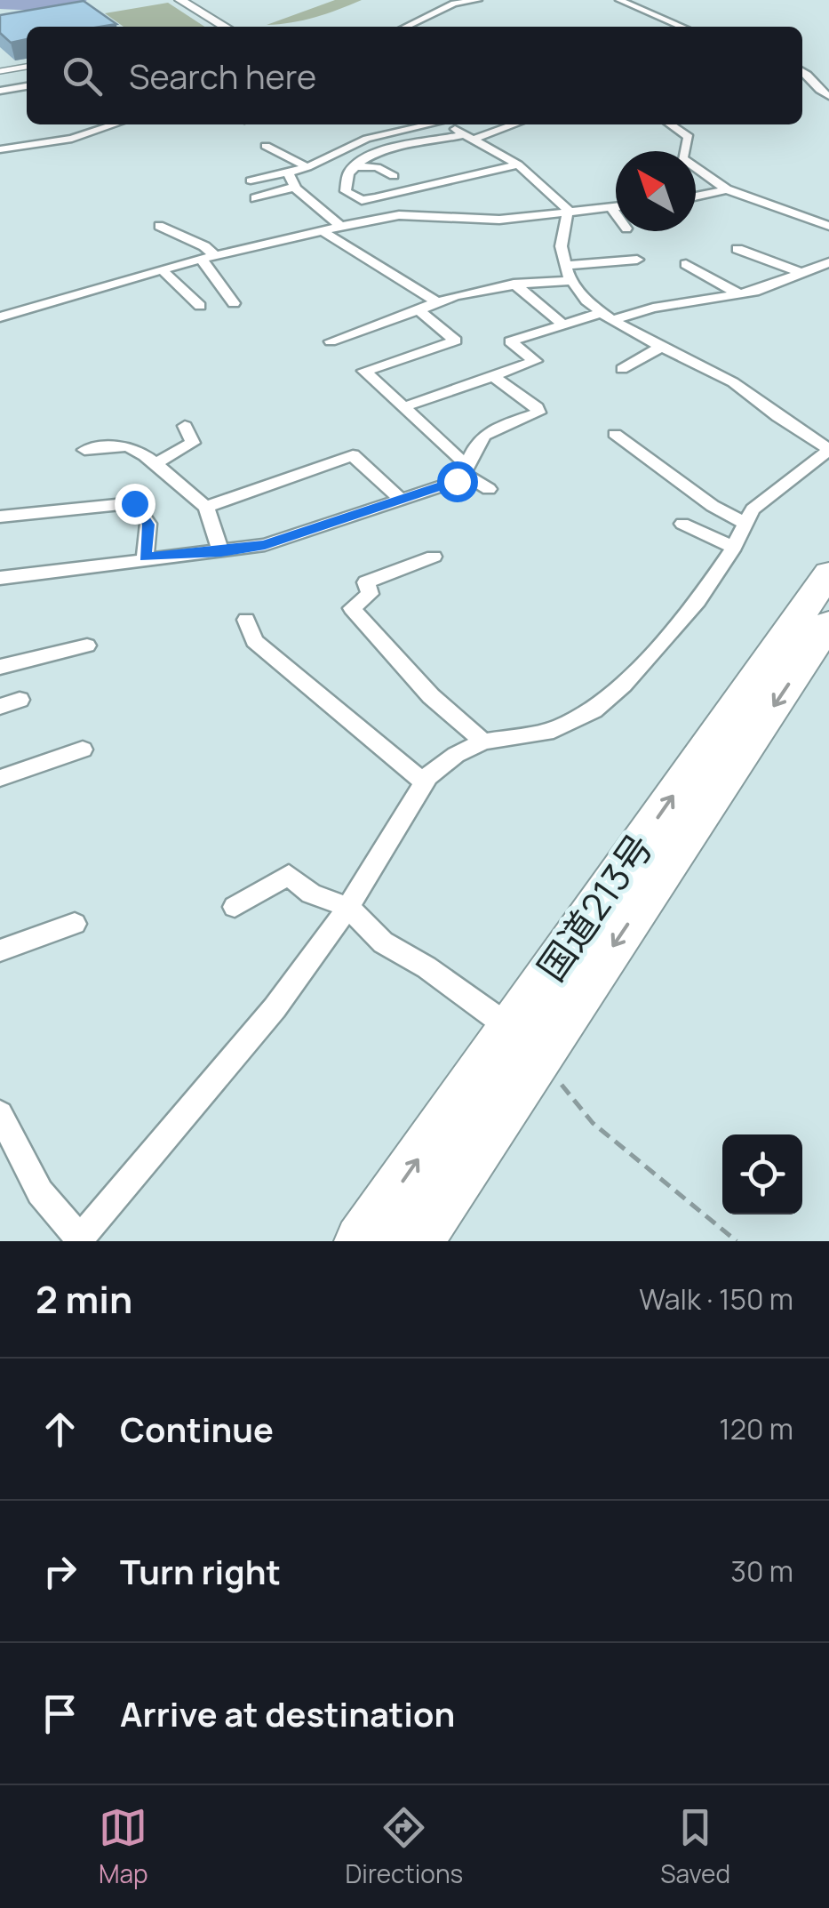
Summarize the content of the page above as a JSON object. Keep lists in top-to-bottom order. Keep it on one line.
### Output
{"streets":{"highway":["国道213号"]},"north":"top left","page":{"search":"Search here","heading":["2 min","Walk · 150 m"],"list":[["Continue","120 m"],["Turn right","30 m"],"Arrive at destination"],"nav":["Map","Directions","Saved"]}}
